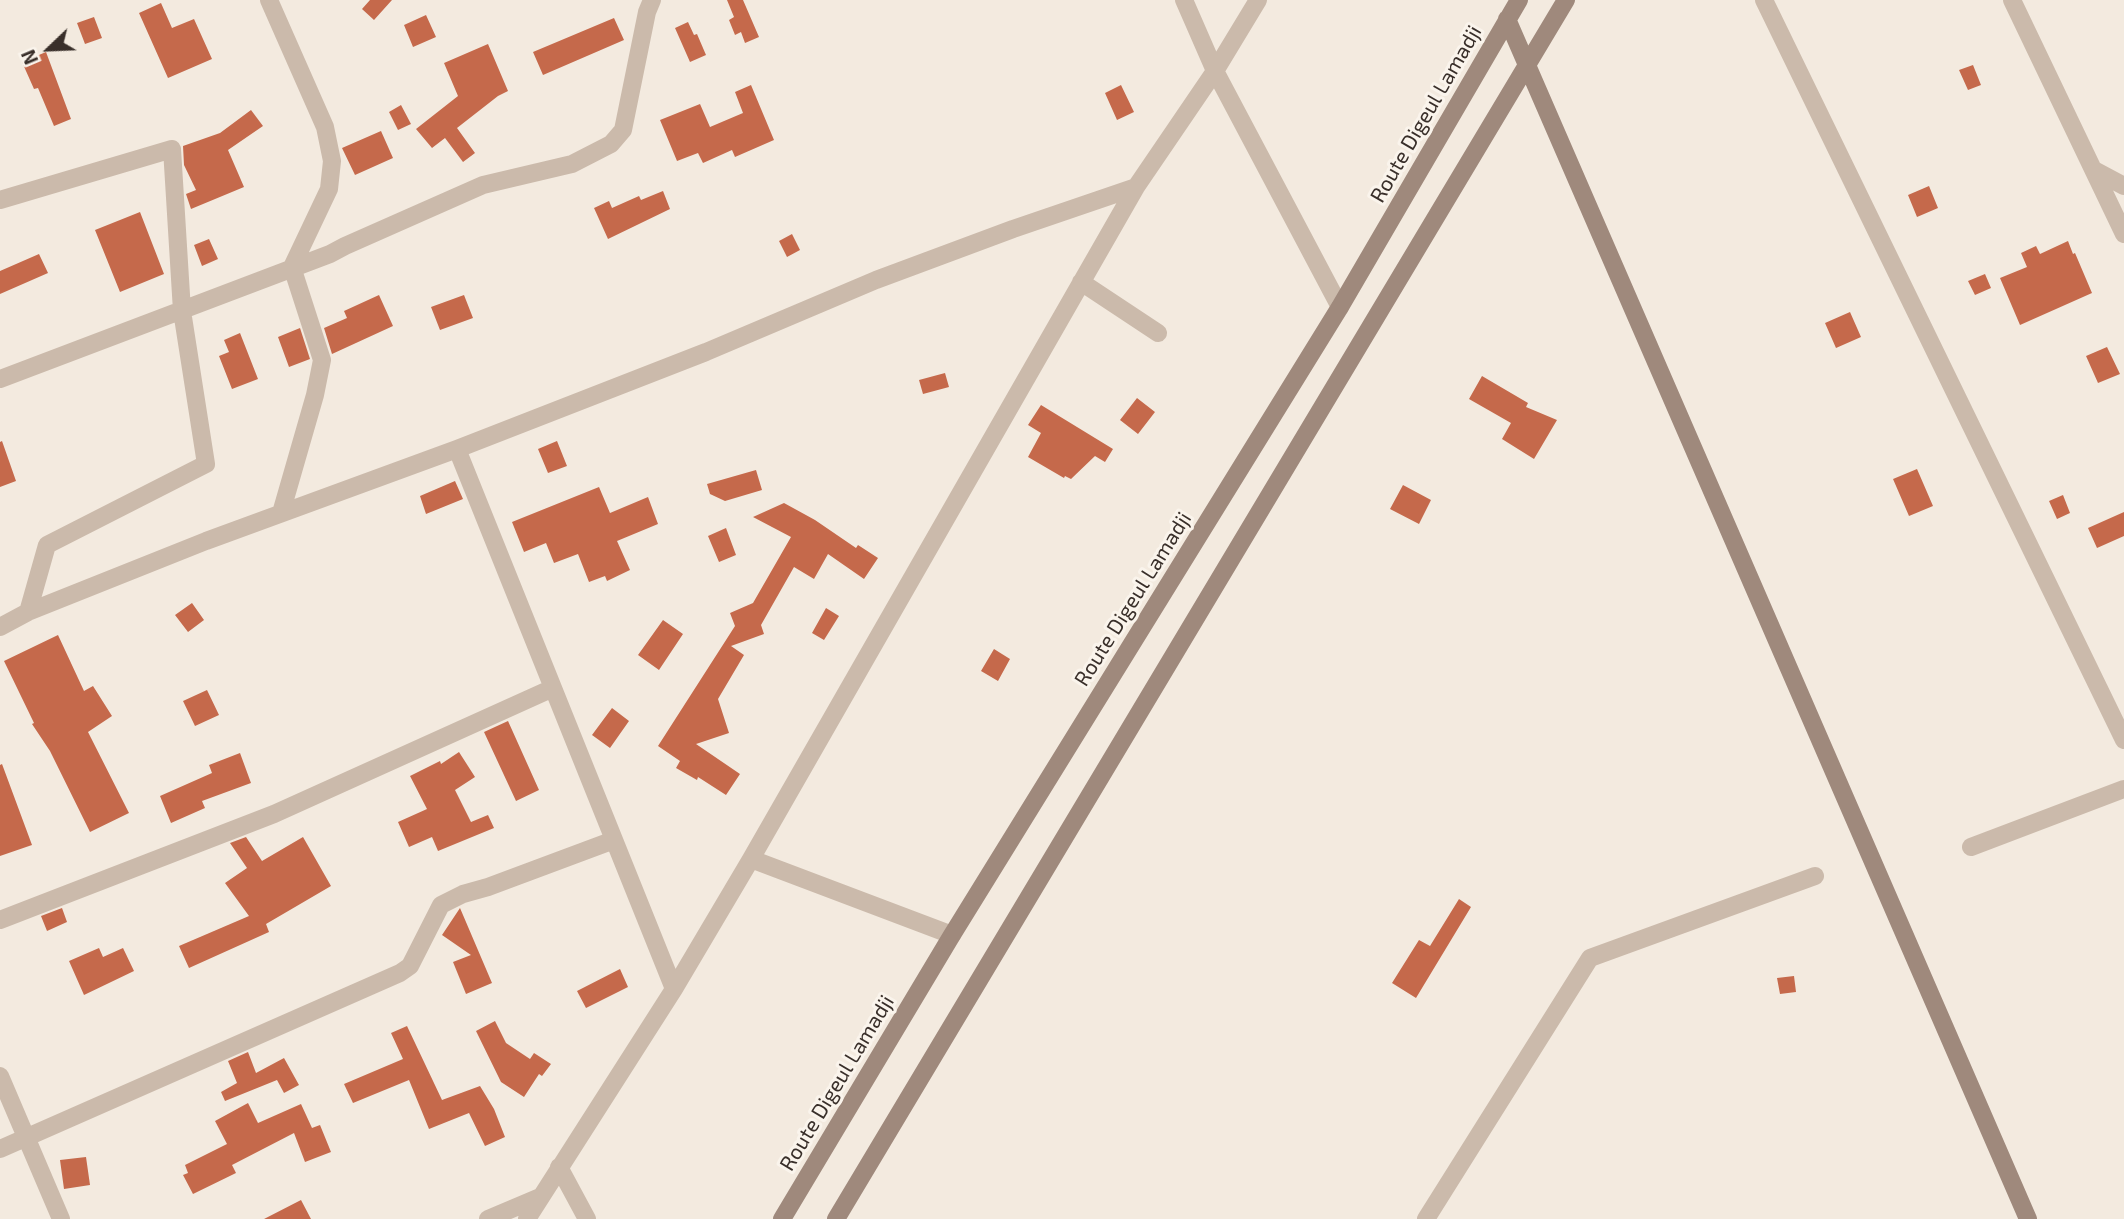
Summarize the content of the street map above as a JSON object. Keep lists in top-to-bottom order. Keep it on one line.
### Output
{"streets":{"main road":["Route Digeul Lamadji"]},"north":"bottom left"}
